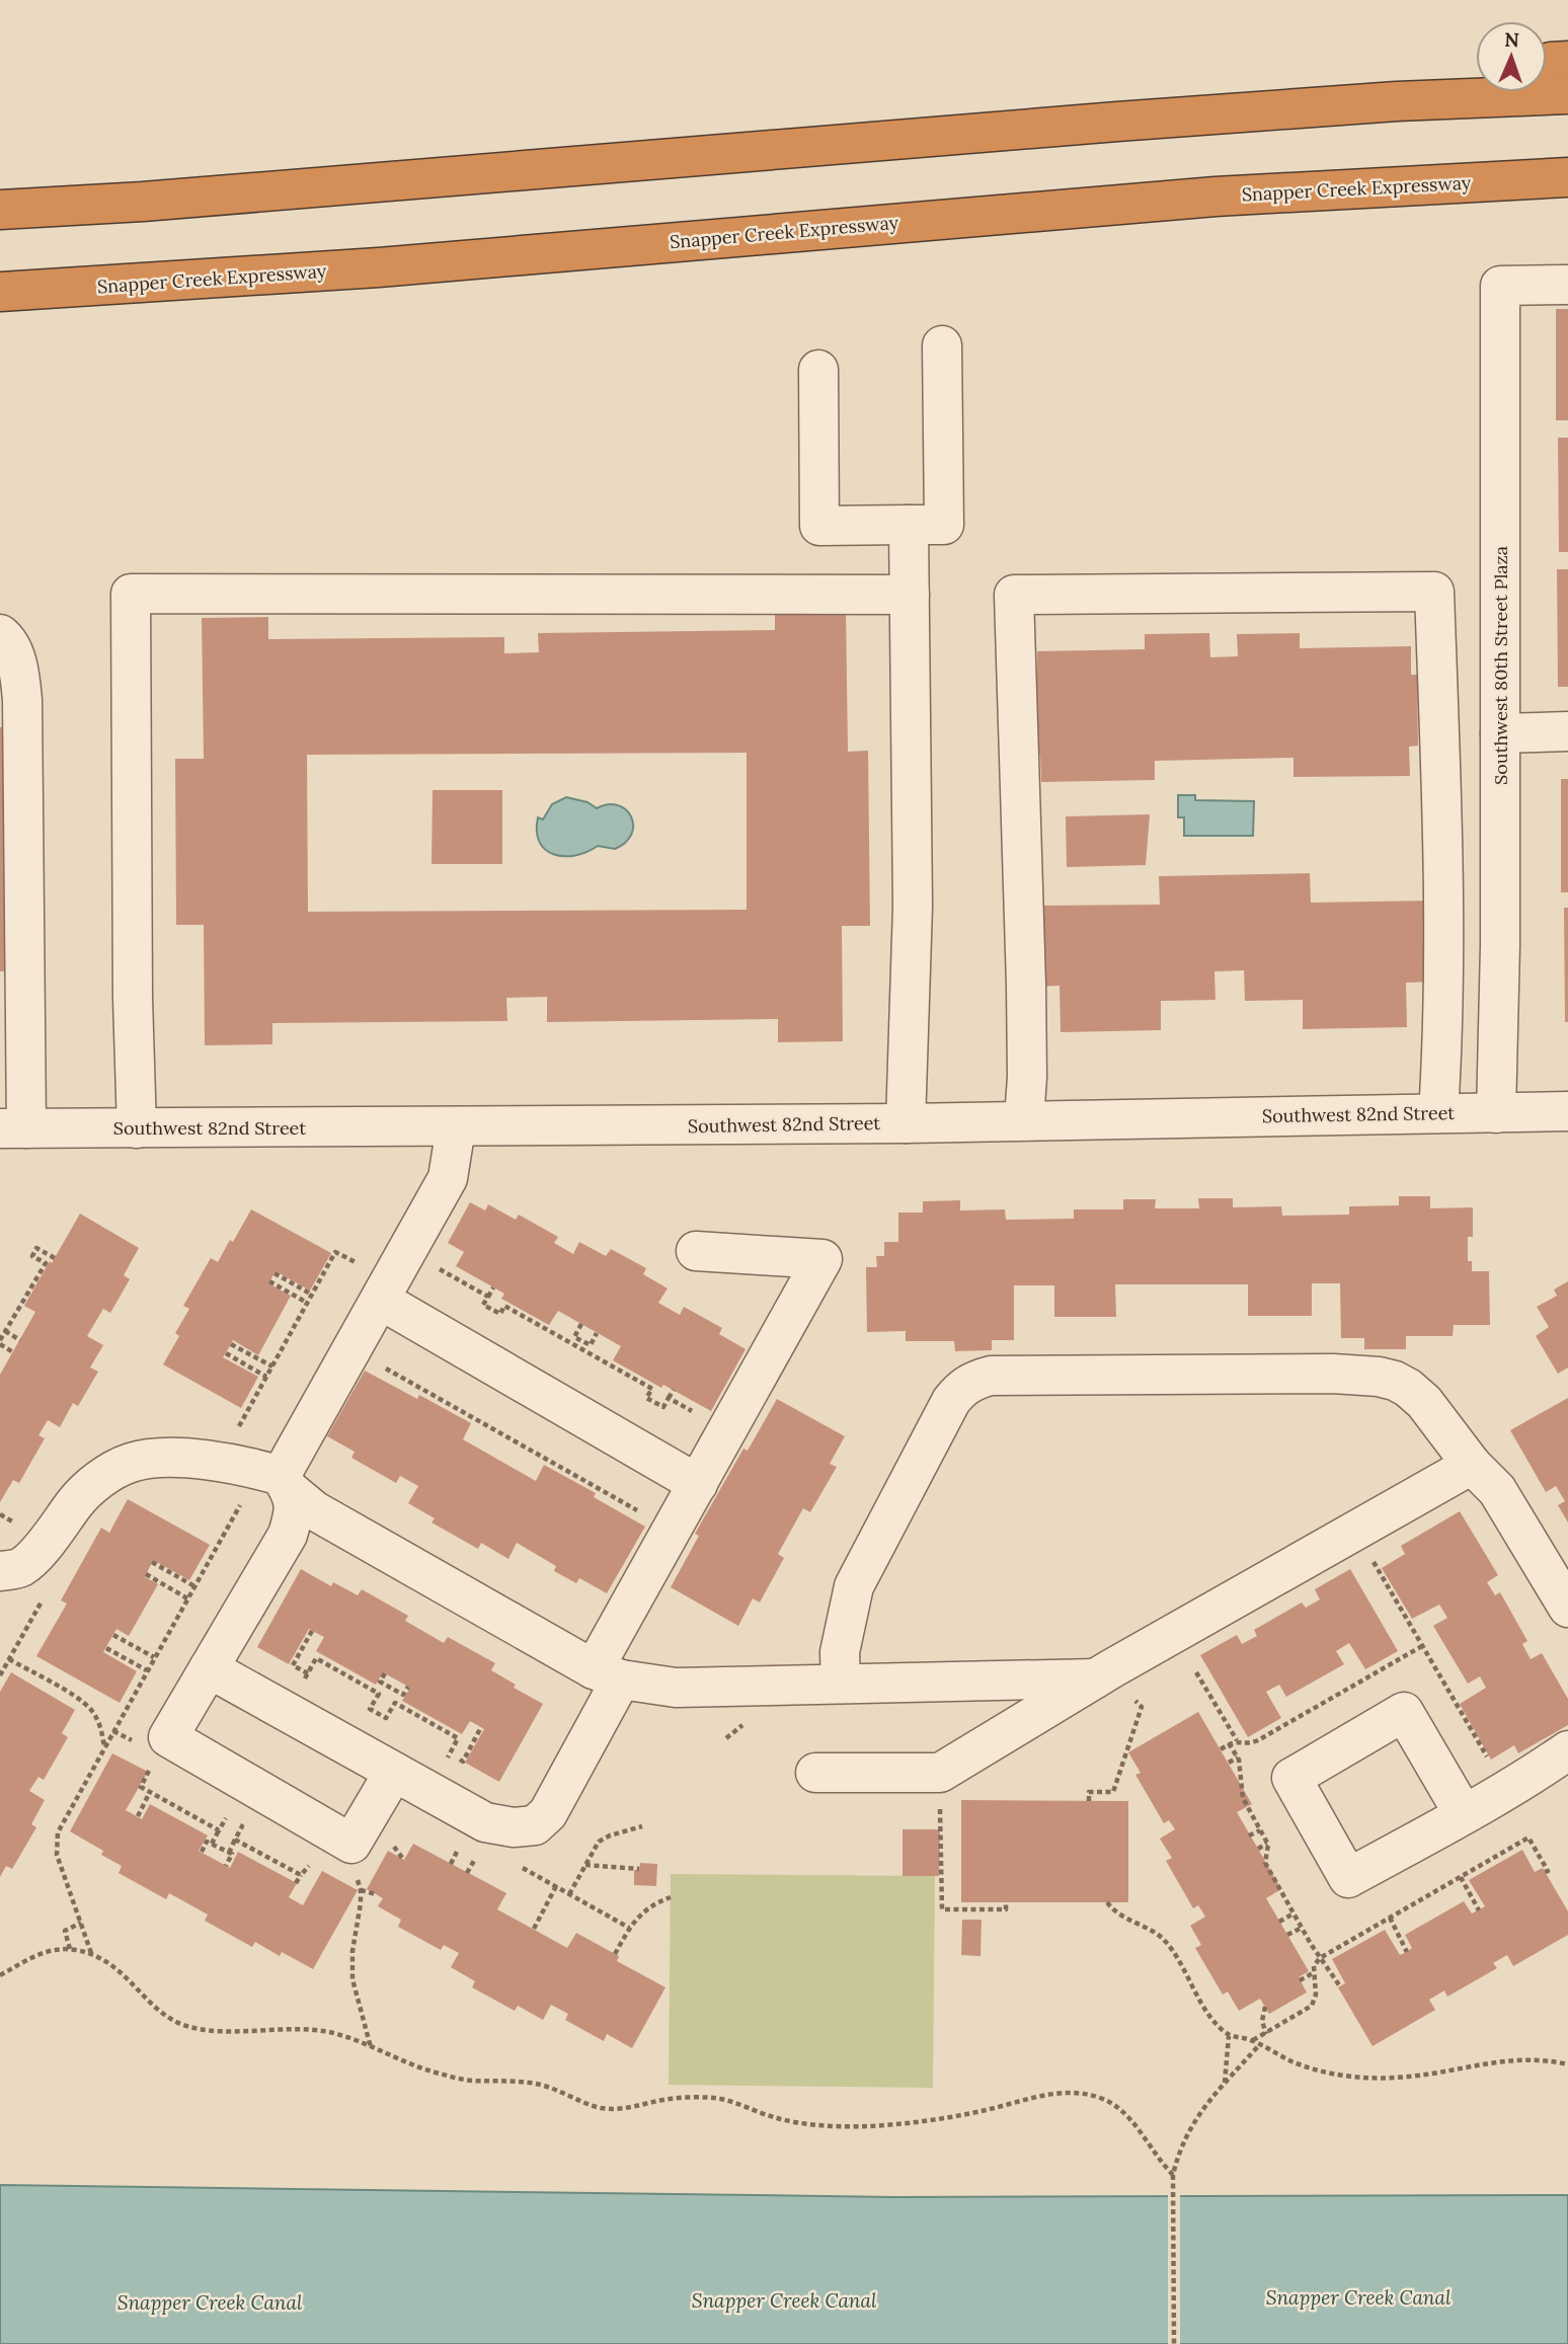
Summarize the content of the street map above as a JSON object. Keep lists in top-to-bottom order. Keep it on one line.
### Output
{"streets":{"highway":["Snapper Creek Expressway"],"street":["Southwest 80th Street Plaza","Southwest 82nd Street"]},"crossings":[["Southwest 80th Street Plaza","Southwest 82nd Street"]],"water":["Snapper Creek Canal"],"north":"top"}
